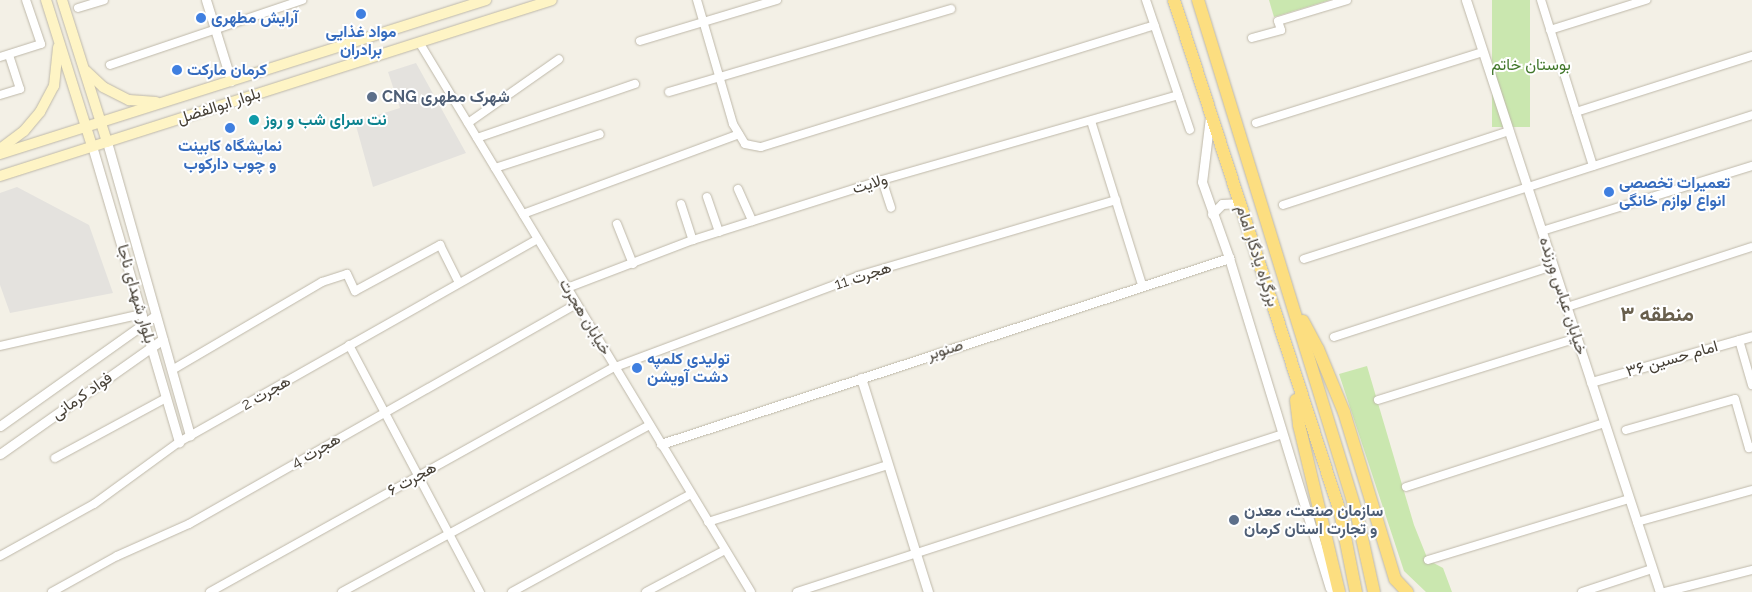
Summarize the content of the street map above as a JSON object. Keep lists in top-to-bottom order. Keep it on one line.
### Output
{"streets":{"highway":["بزرگراه یادگار امام"],"main road":["بلوار ابوالفضل"],"street":["ولایت","هجرت 11","بلوار شهدای ناجا","خیابان عباس ورزنده","خیابان هجرت","صنوبر","امام حسین ۳۶","هجرت 2","فواد کرمانی","هجرت 4","هجرت ۶"]},"crossings":[["بلوار ابوالفضل","بلوار شهدای ناجا"],["بلوار ابوالفضل","خیابان هجرت"],["ولایت","خیابان هجرت"],["هجرت 11","خیابان هجرت"],["هجرت 11","هجرت ۶"],["بلوار شهدای ناجا","هجرت 2"],["بلوار شهدای ناجا","فواد کرمانی"],["خیابان عباس ورزنده","امام حسین ۳۶"],["خیابان هجرت","صنوبر"],["خیابان هجرت","هجرت 2"],["خیابان هجرت","هجرت 4"],["خیابان هجرت","هجرت ۶"]],"districts":["منطقه ۳"],"parks":["بوستان خاتم"],"places":["مواد غذایی برادران","آرایش مطهری","کرمان مارکت","CNG شهرک مطهری","نت سرای شب و روز","نمایشگاه کابینت و چوب دارکوب","تعمیرات تخصصی انواع لوازم خانگی","تولیدی کلمپه دشت آویشن","سازمان صنعت، معدن و تجارت استان کرمان"]}
